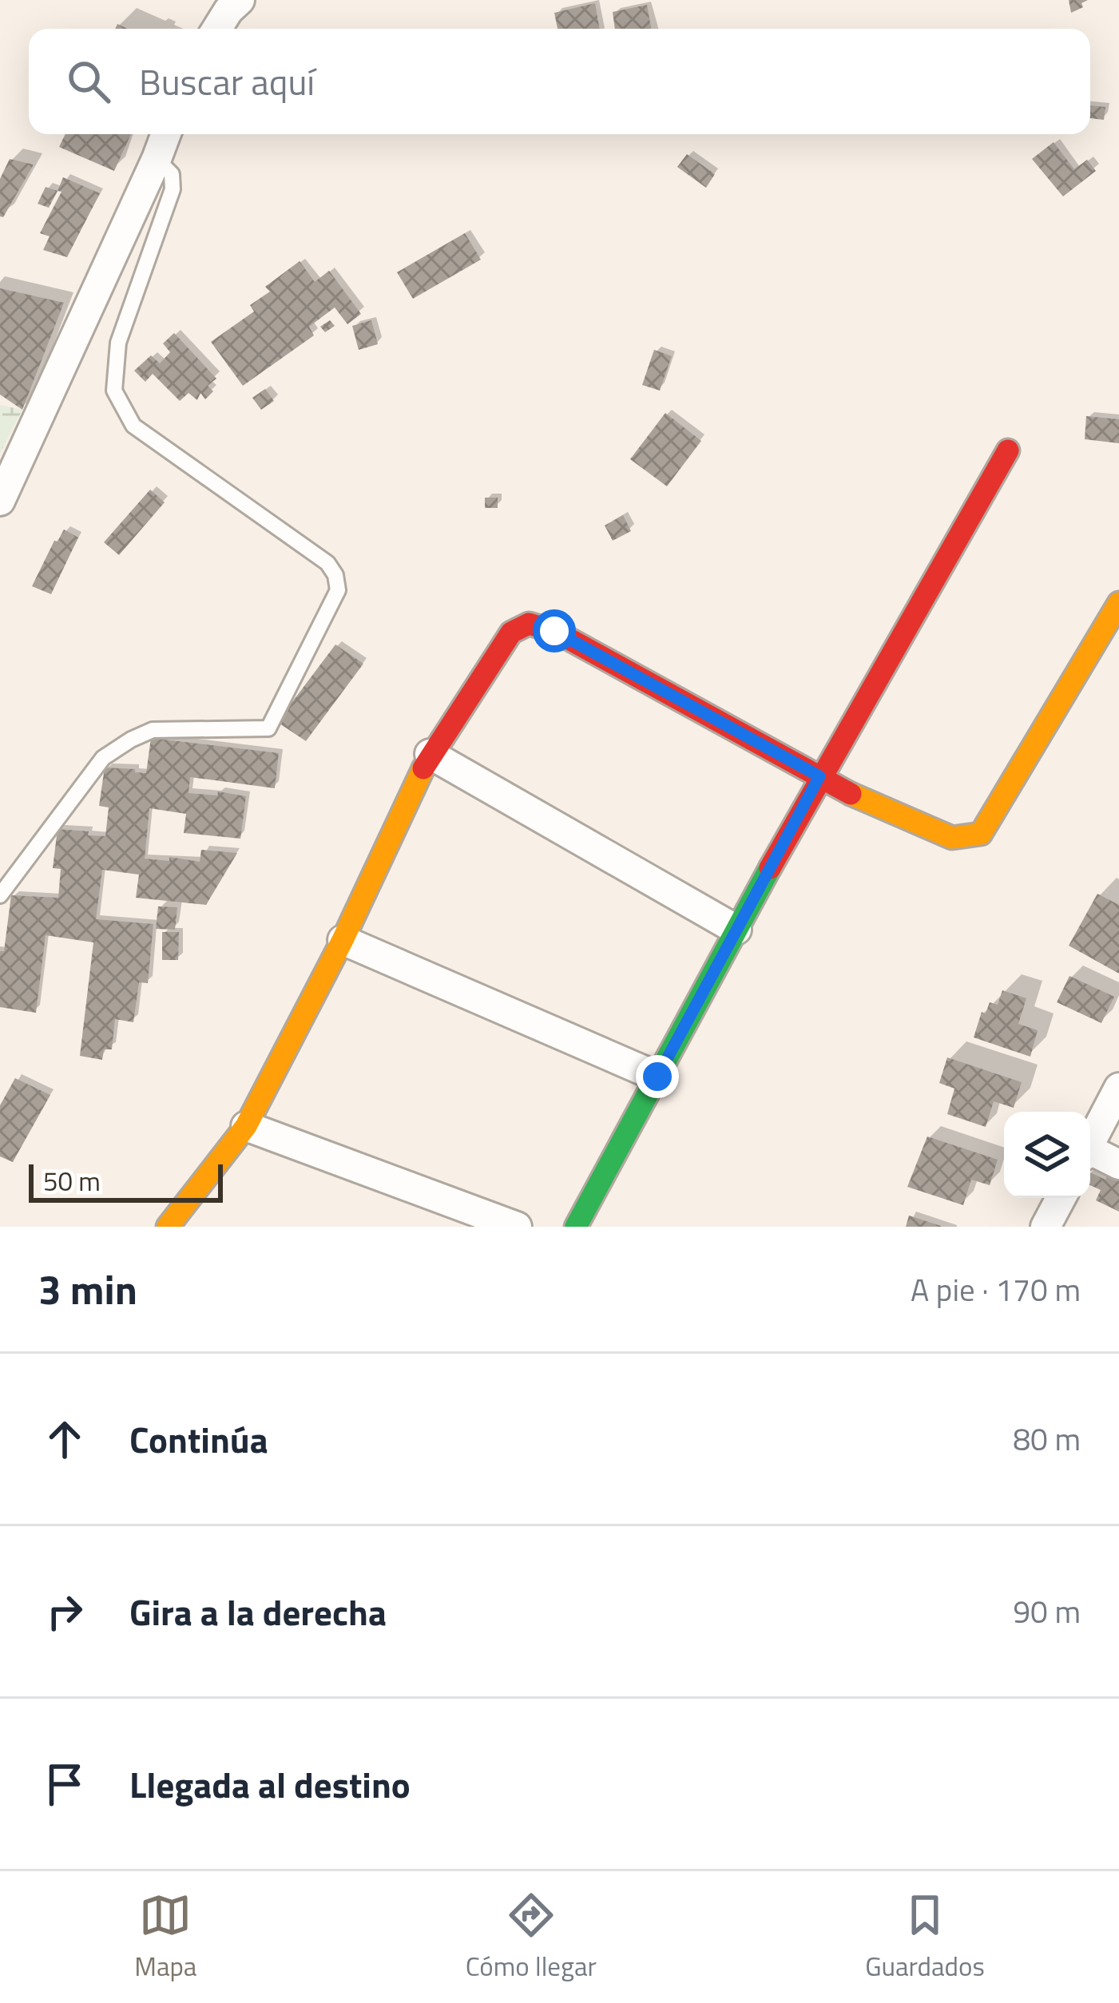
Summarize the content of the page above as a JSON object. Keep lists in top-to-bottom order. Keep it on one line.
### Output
{"scale_bar":"50 m","page":{"search":"Buscar aquí","scale":"50 m","heading":["3 min","A pie · 170 m"],"list":[["Continúa","80 m"],["Gira a la derecha","90 m"],"Llegada al destino"],"nav":["Mapa","Cómo llegar","Guardados"]}}
